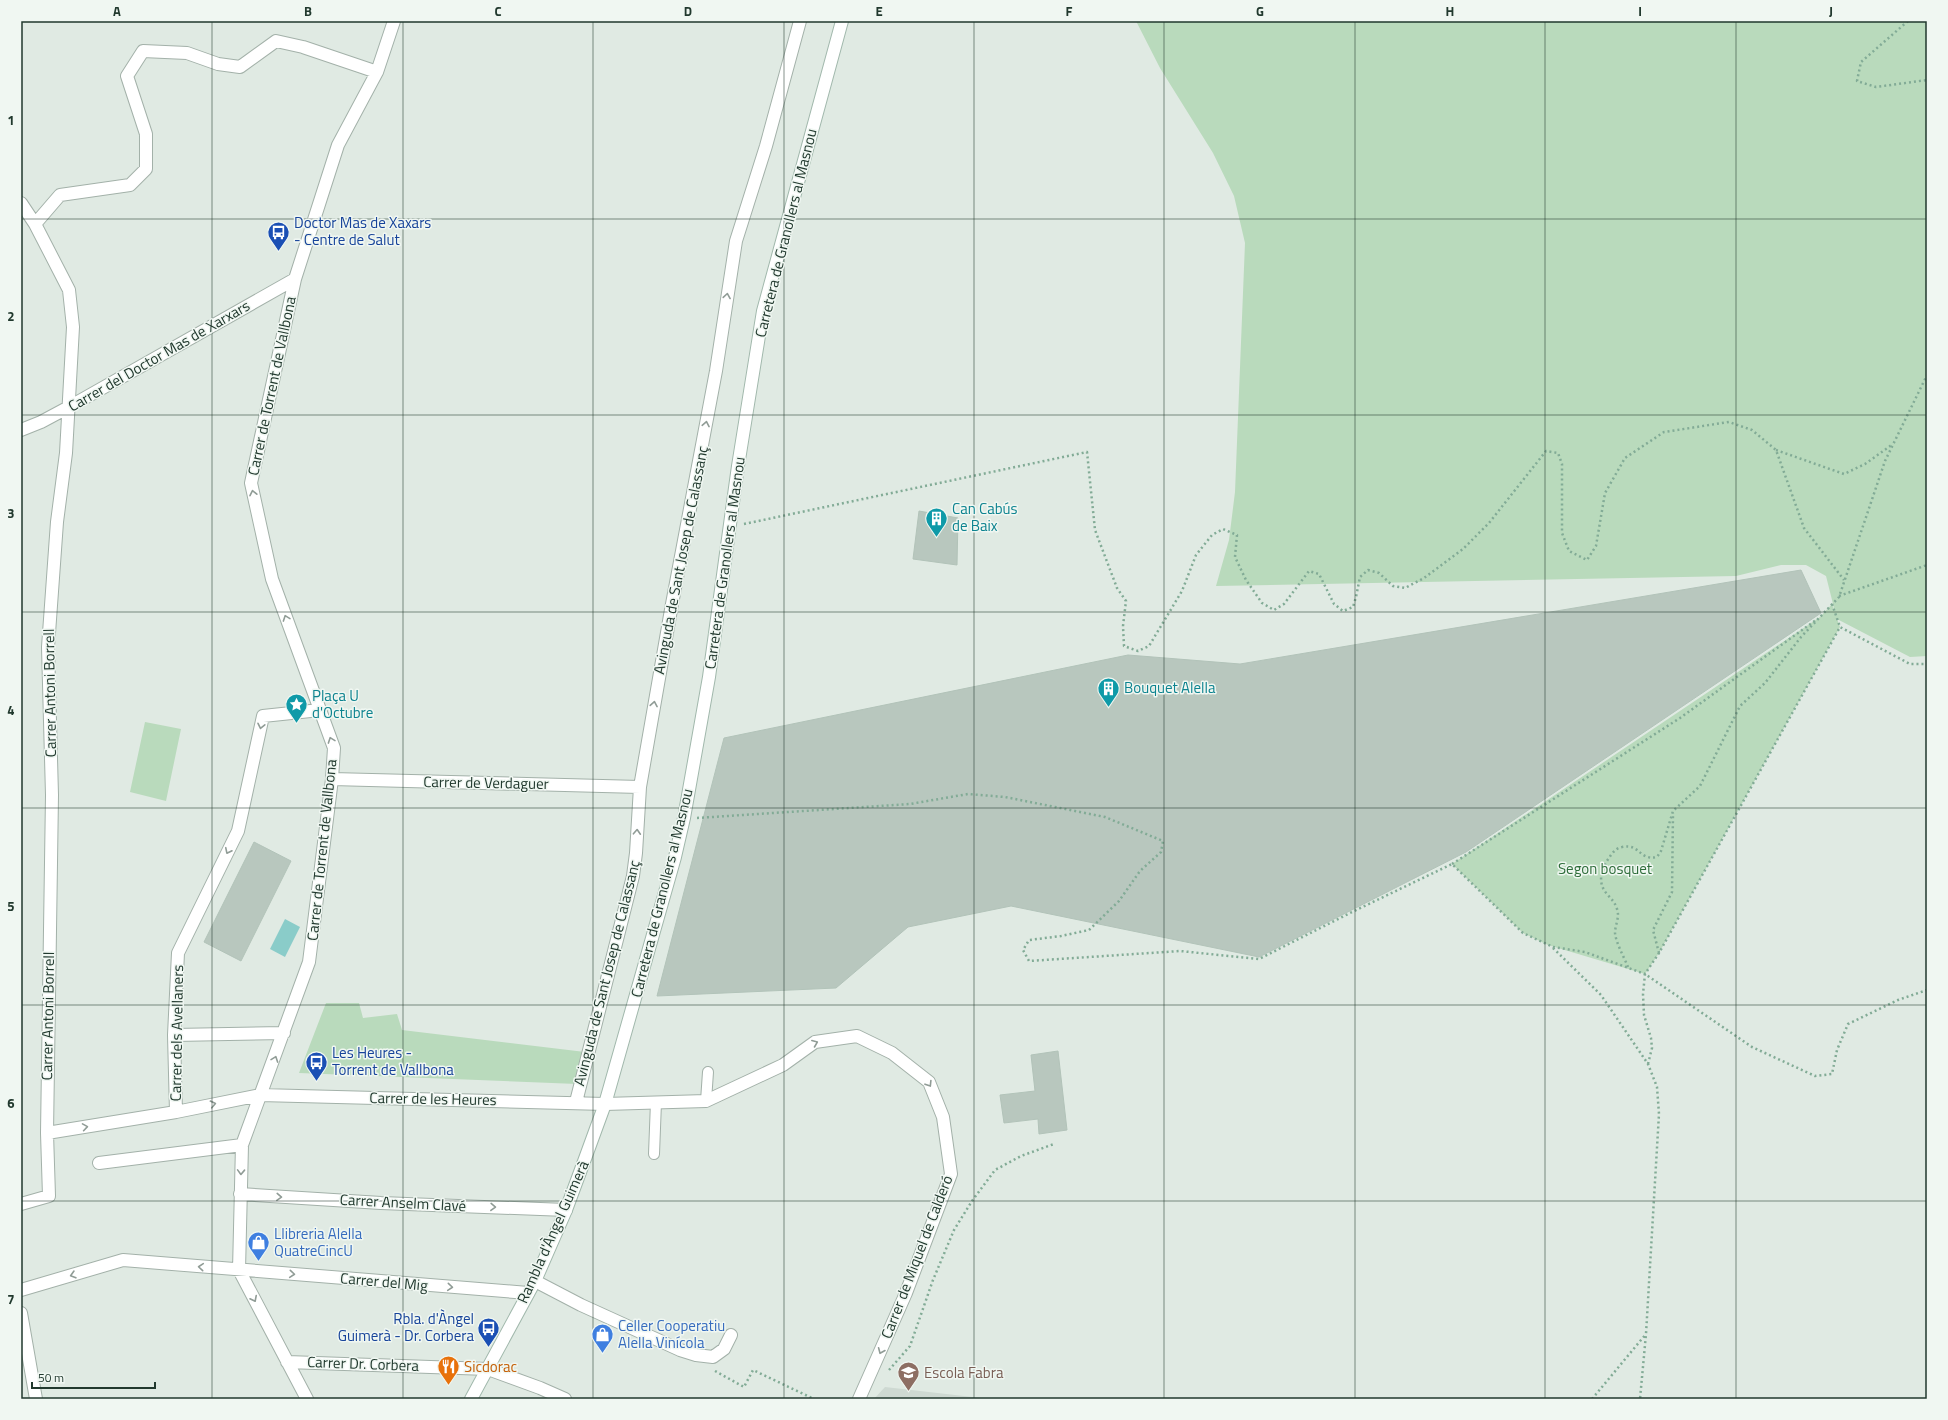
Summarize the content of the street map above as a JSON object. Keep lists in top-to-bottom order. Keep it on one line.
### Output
{"streets":{"street":["Carretera de Granollers al Masnou","Carrer del Doctor Mas de Xarxars","Carrer de Torrent de Vallbona","Avinguda de Sant Josep de Calassanç","Carrer Antoni Borrell","Carrer de Verdaguer","Carrer dels Avellaners","Carrer de les Heures","Carrer Anselm Clavé","Rambla d'Àngel Guimerà","Carrer de Miquel de Calderó","Carrer del Mig","Carrer Dr. Corbera"]},"crossings":[["Carretera de Granollers al Masnou","Carrer de les Heures"],["Carretera de Granollers al Masnou","Rambla d'Àngel Guimerà"],["Carretera de Granollers al Masnou","Carrer de Miquel de Calderó"],["Carrer del Doctor Mas de Xarxars","Carrer de Torrent de Vallbona"],["Carrer del Doctor Mas de Xarxars","Carrer Antoni Borrell"],["Carrer de Torrent de Vallbona","Carrer de Verdaguer"],["Carrer de Torrent de Vallbona","Carrer dels Avellaners"],["Carrer de Torrent de Vallbona","Carrer de les Heures"],["Carrer de Torrent de Vallbona","Carrer Anselm Clavé"],["Carrer de Torrent de Vallbona","Carrer del Mig"],["Carrer de Torrent de Vallbona","Carrer Dr. Corbera"],["Avinguda de Sant Josep de Calassanç","Carrer de Verdaguer"],["Avinguda de Sant Josep de Calassanç","Carrer de les Heures"],["Carrer Antoni Borrell","Carrer de les Heures"],["Carrer dels Avellaners","Carrer de les Heures"],["Carrer de les Heures","Rambla d'Àngel Guimerà"],["Carrer de les Heures","Carrer de Miquel de Calderó"],["Carrer Anselm Clavé","Rambla d'Àngel Guimerà"],["Rambla d'Àngel Guimerà","Carrer de Miquel de Calderó"],["Rambla d'Àngel Guimerà","Carrer del Mig"],["Rambla d'Àngel Guimerà","Carrer Dr. Corbera"]],"one_way":["Avinguda de Sant Josep de Calassanç","Carrer dels Avellaners","Carrer Anselm Clavé"],"parks":["Segon bosquet"],"places":{"bus stop":["Doctor Mas de Xaxars - Centre de Salut","Les Heures - Torrent de Vallbona","Rbla. d'Àngel Guimerà - Dr. Corbera"],"building":["Can Cabús de Baix","Bouquet Alella"],"place":["Plaça U d'Octubre"],"shop":["Llibreria Alella QuatreCincU","Celler Cooperatiu Alella Vinícola"],"restaurant":["Sicdorac"],"school or university":["Escola Fabra"]},"scale_bar":"50 m","grid":{"columns":["A","B","C","D","E","F","G","H","I","J"],"rows":["1","2","3","4","5","6","7"]}}
